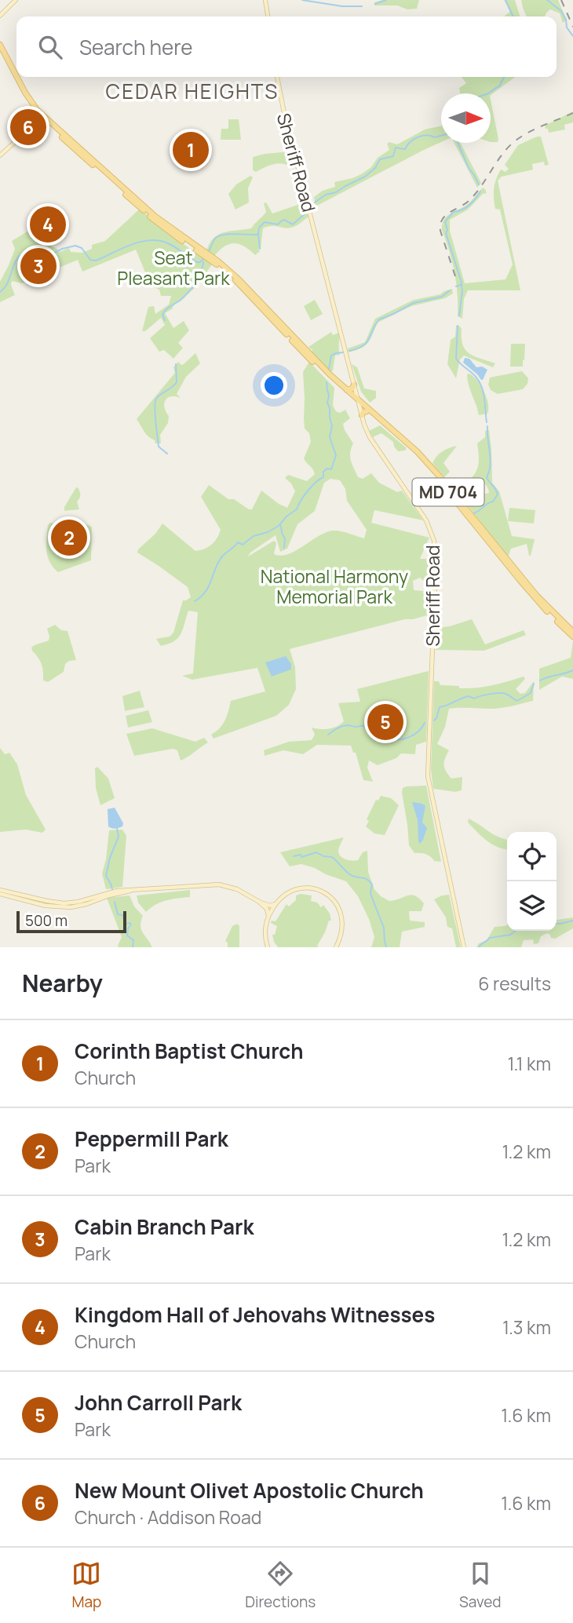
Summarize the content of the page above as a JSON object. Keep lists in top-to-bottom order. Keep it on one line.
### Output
{"streets":{"main road":["Sheriff Road","MD 704"]},"crossings":[["Sheriff Road","MD 704"]],"districts":["CEDAR HEIGHTS"],"parks":["Seat Pleasant Park","National Harmony Memorial Park"],"scale_bar":"500 m","north":"right","page":{"search":"Search here","pins":["6","1","4","3","2","5"],"scale":"500 m","heading":["Nearby","6 results"],"list":[{"mark":"1","name":"Corinth Baptist Church","note":"Church","value":"1.1 km"},{"mark":"2","name":"Peppermill Park","note":"Park","value":"1.2 km"},{"mark":"3","name":"Cabin Branch Park","note":"Park","value":"1.2 km"},{"mark":"4","name":"Kingdom Hall of Jehovahs Witnesses","note":"Church","value":"1.3 km"},{"mark":"5","name":"John Carroll Park","note":"Park","value":"1.6 km"},{"mark":"6","name":"New Mount Olivet Apostolic Church","note":"Church · Addison Road","value":"1.6 km"}],"nav":["Map","Directions","Saved"]}}
